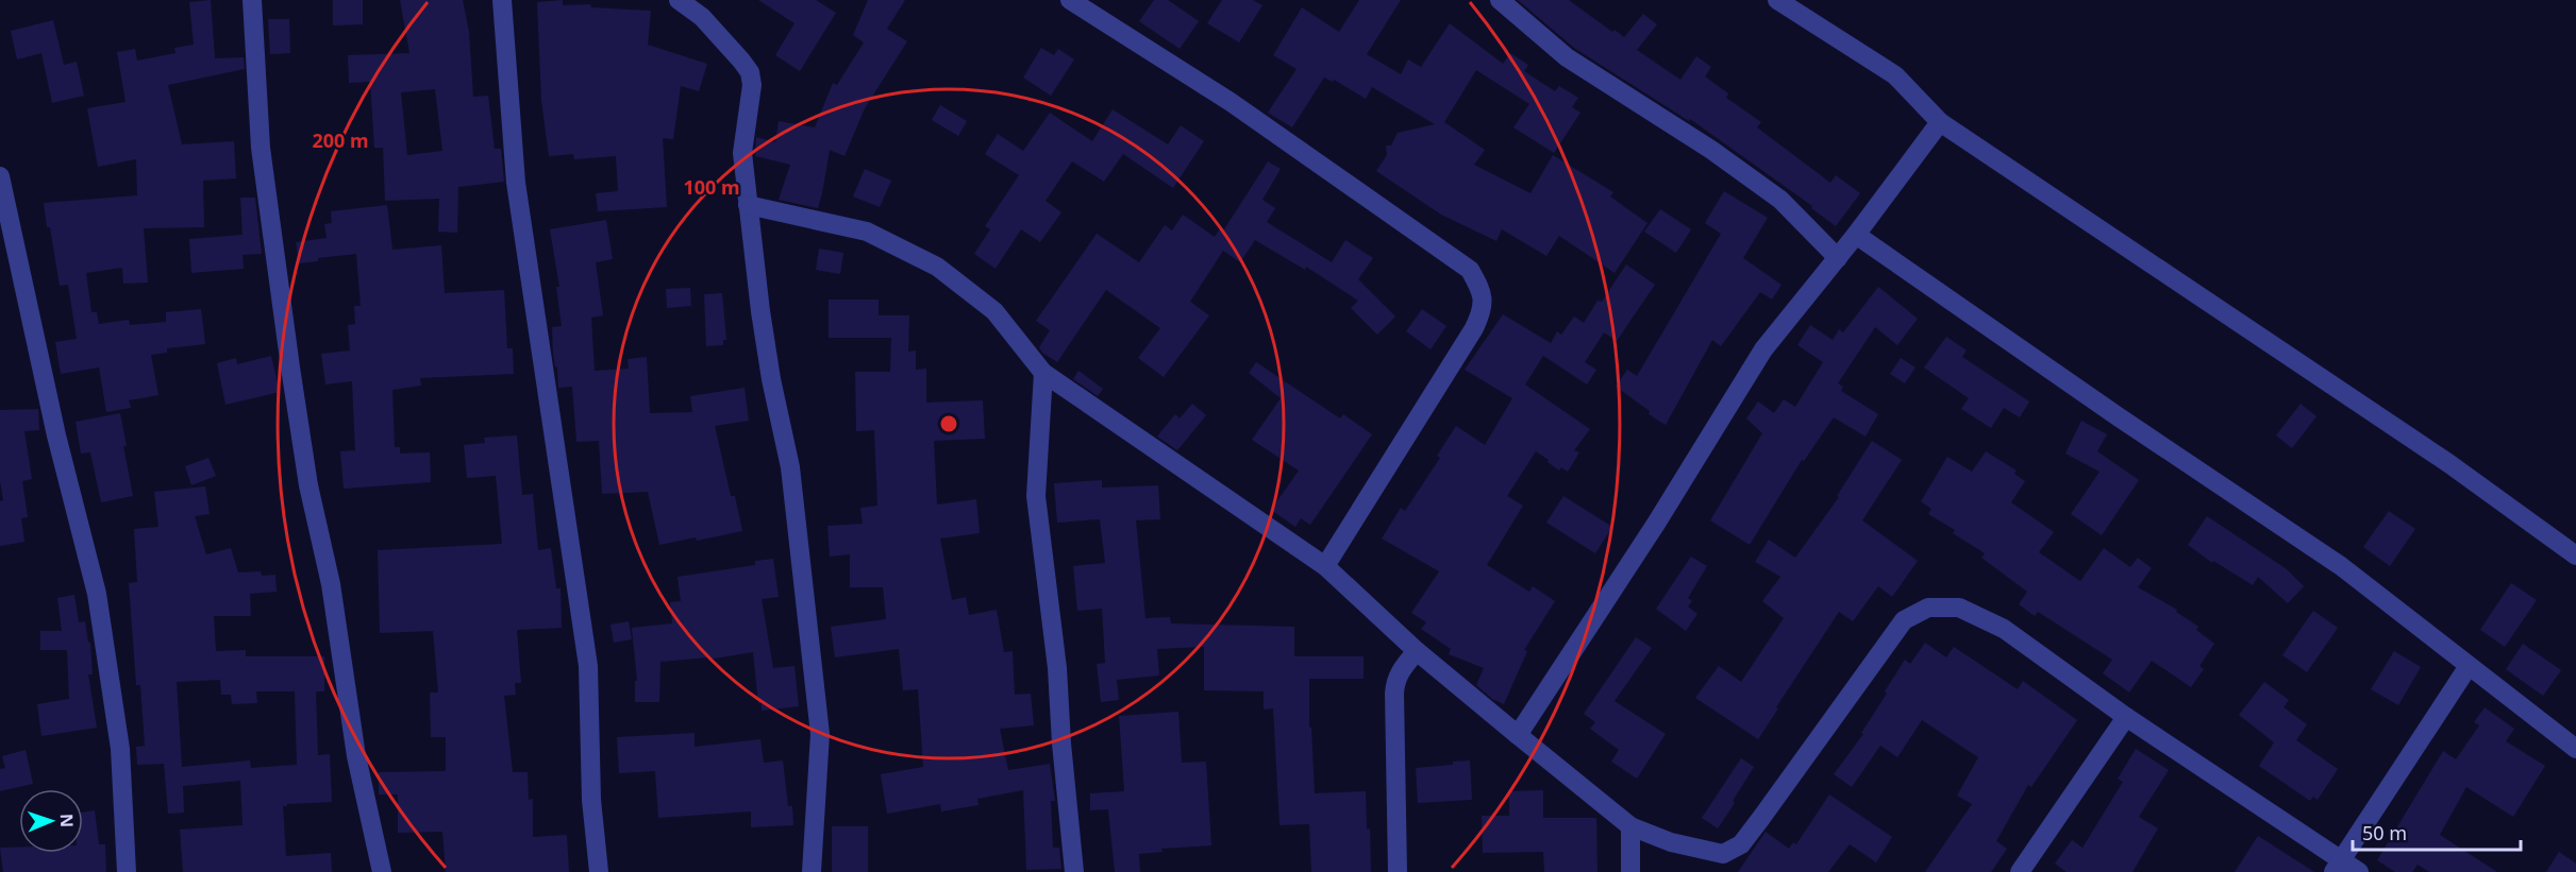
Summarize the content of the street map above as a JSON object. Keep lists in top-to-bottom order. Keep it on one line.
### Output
{"scale_bar":"50 m","north":"right","rings":["200 m","100 m"]}
